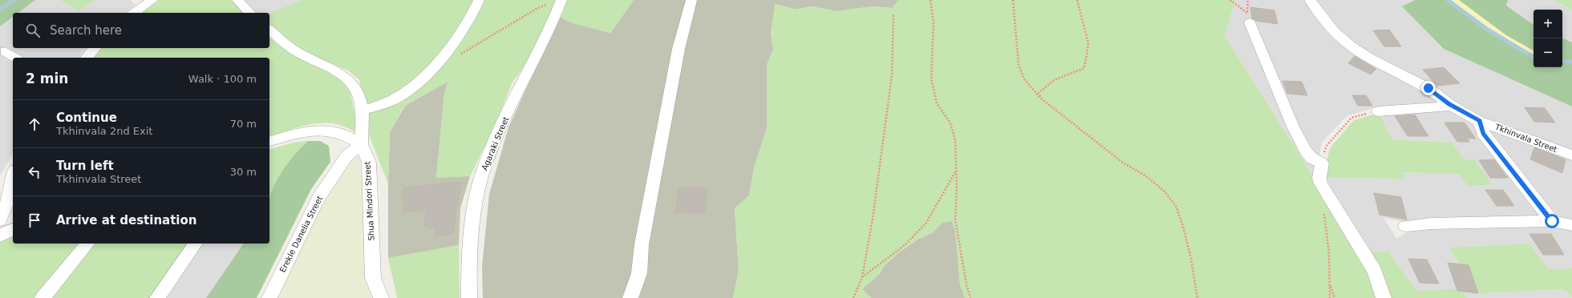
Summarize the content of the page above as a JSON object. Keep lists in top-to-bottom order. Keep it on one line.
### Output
{"streets":{"street":["Tkhinvala Street","Agaraki Street","Shua Mindori Street","Erekle Danelia Street"]},"crossings":[["Shua Mindori Street","Erekle Danelia Street"]],"page":{"map_buttons":["+","−"],"search":"Search here","heading":["2 min","Walk · 100 m"],"list":[["Continue","Tkhinvala 2nd Exit","70 m"],["Turn left","Tkhinvala Street","30 m"],"Arrive at destination"]}}
